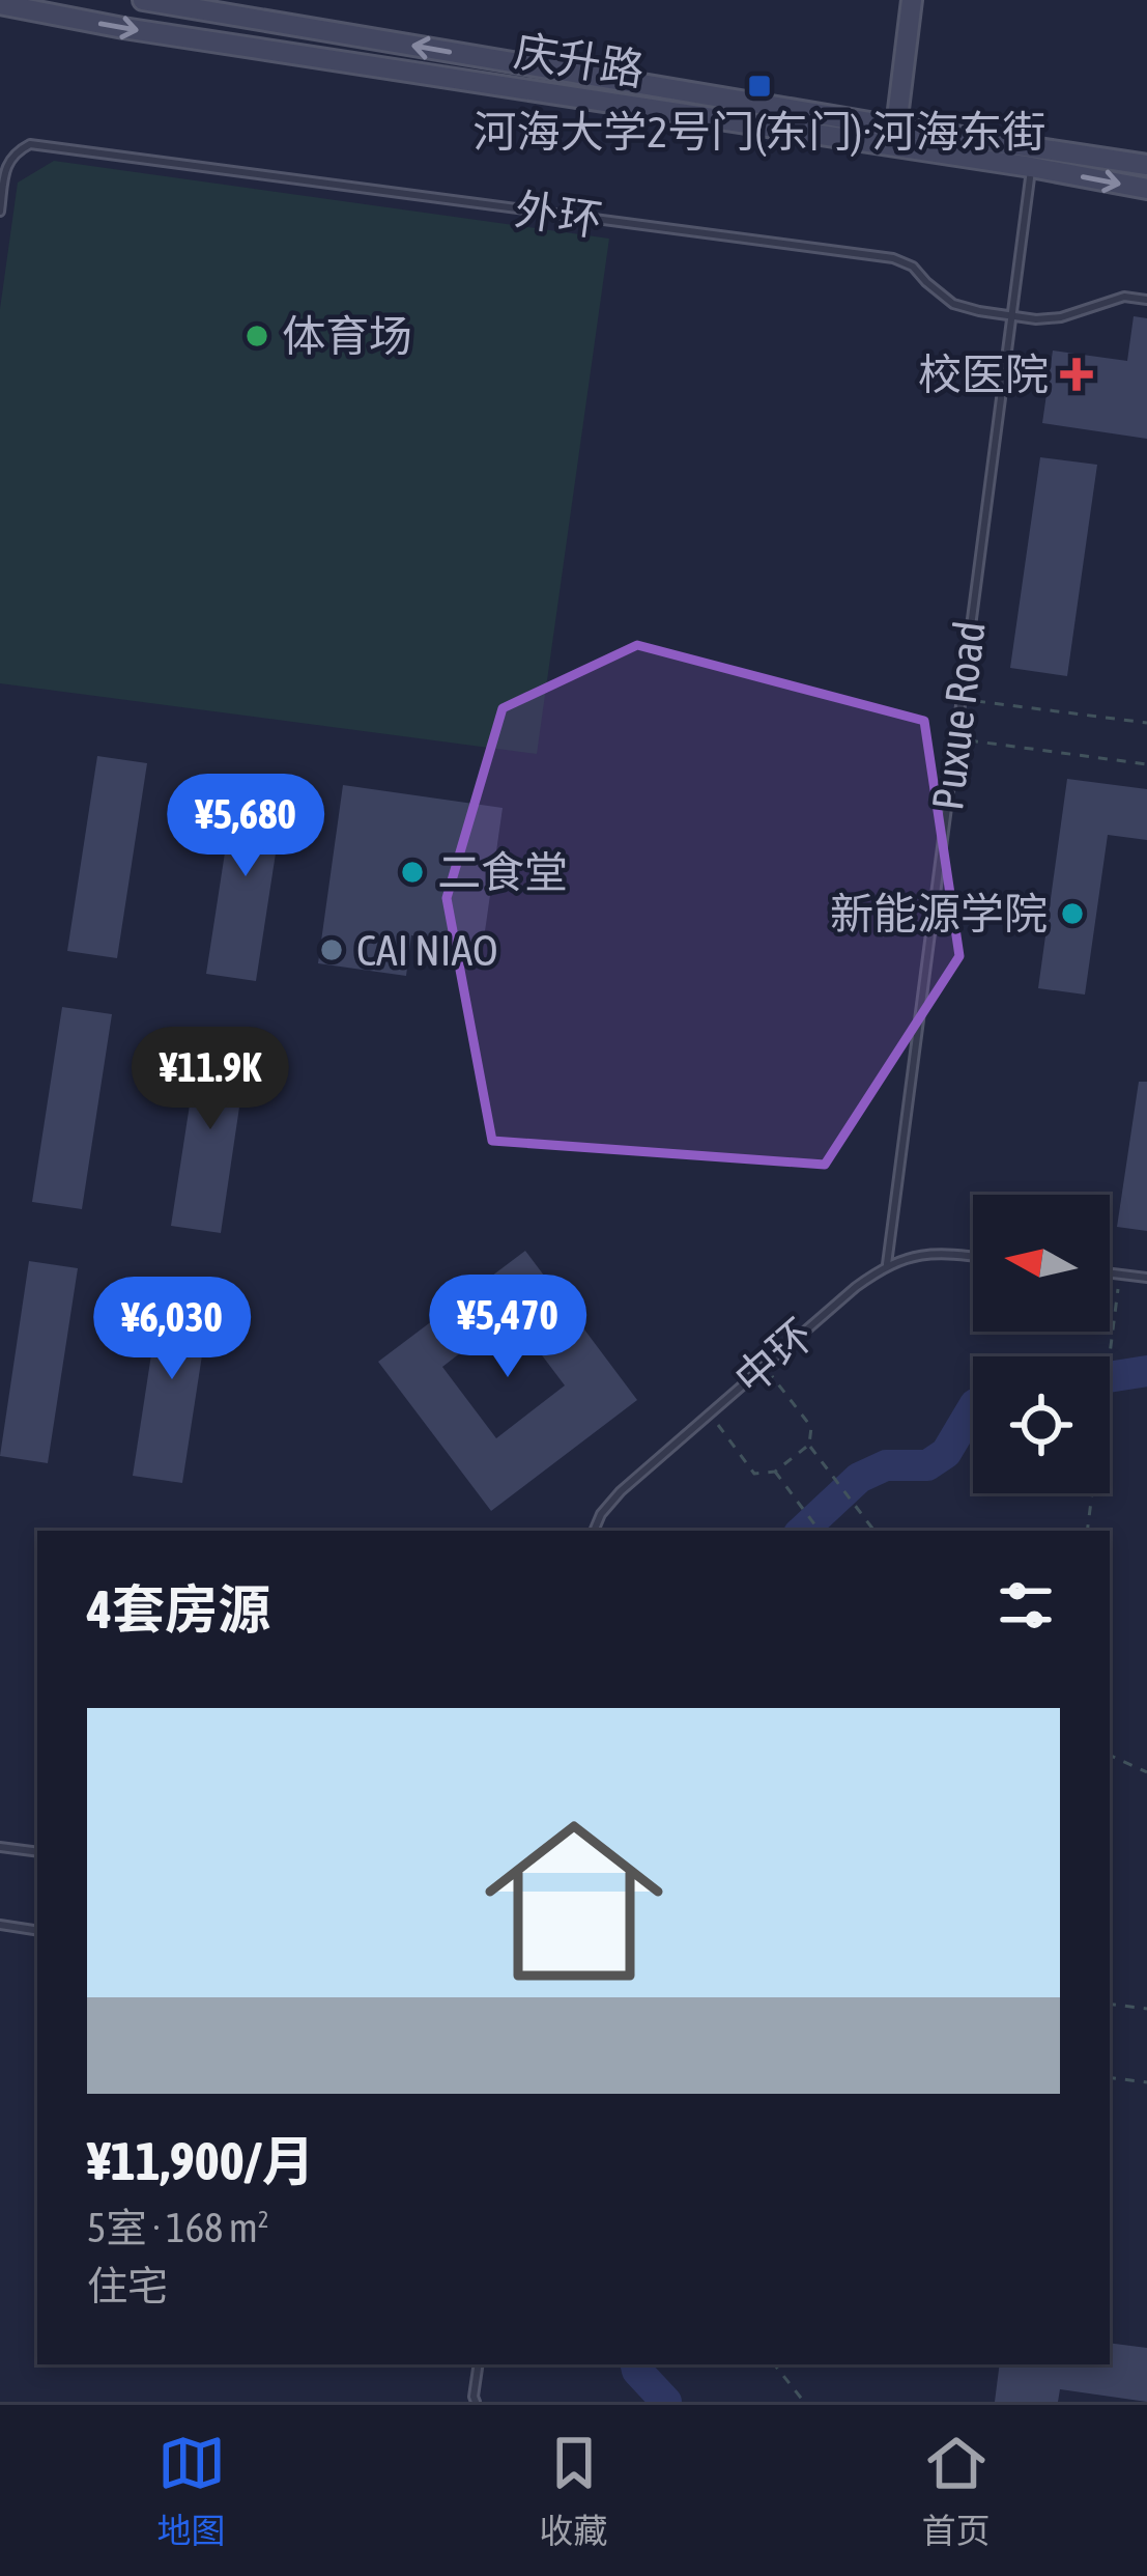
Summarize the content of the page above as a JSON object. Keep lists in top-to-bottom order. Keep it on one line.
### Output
{"streets":{"main road":["庆升路"],"lane":["外环","Puxue Road","中环"]},"crossings":[["庆升路","Puxue Road"],["外环","Puxue Road"],["Puxue Road","中环"]],"places":{"transit":["河海大学2号门(东门)·河海东街"],"other":["体育场","二食堂","新能源学院","CAI NIAO"],"health":["校医院"]},"north":"left","page":{"price":["¥5,680","¥11.9K","¥5,470","¥6,030"],"heading":"4套房源","list":[{"name":"¥11,900/月","note":"5室 · 168 m² · 住宅"}],"tabs":["地图","收藏","首页"]}}
